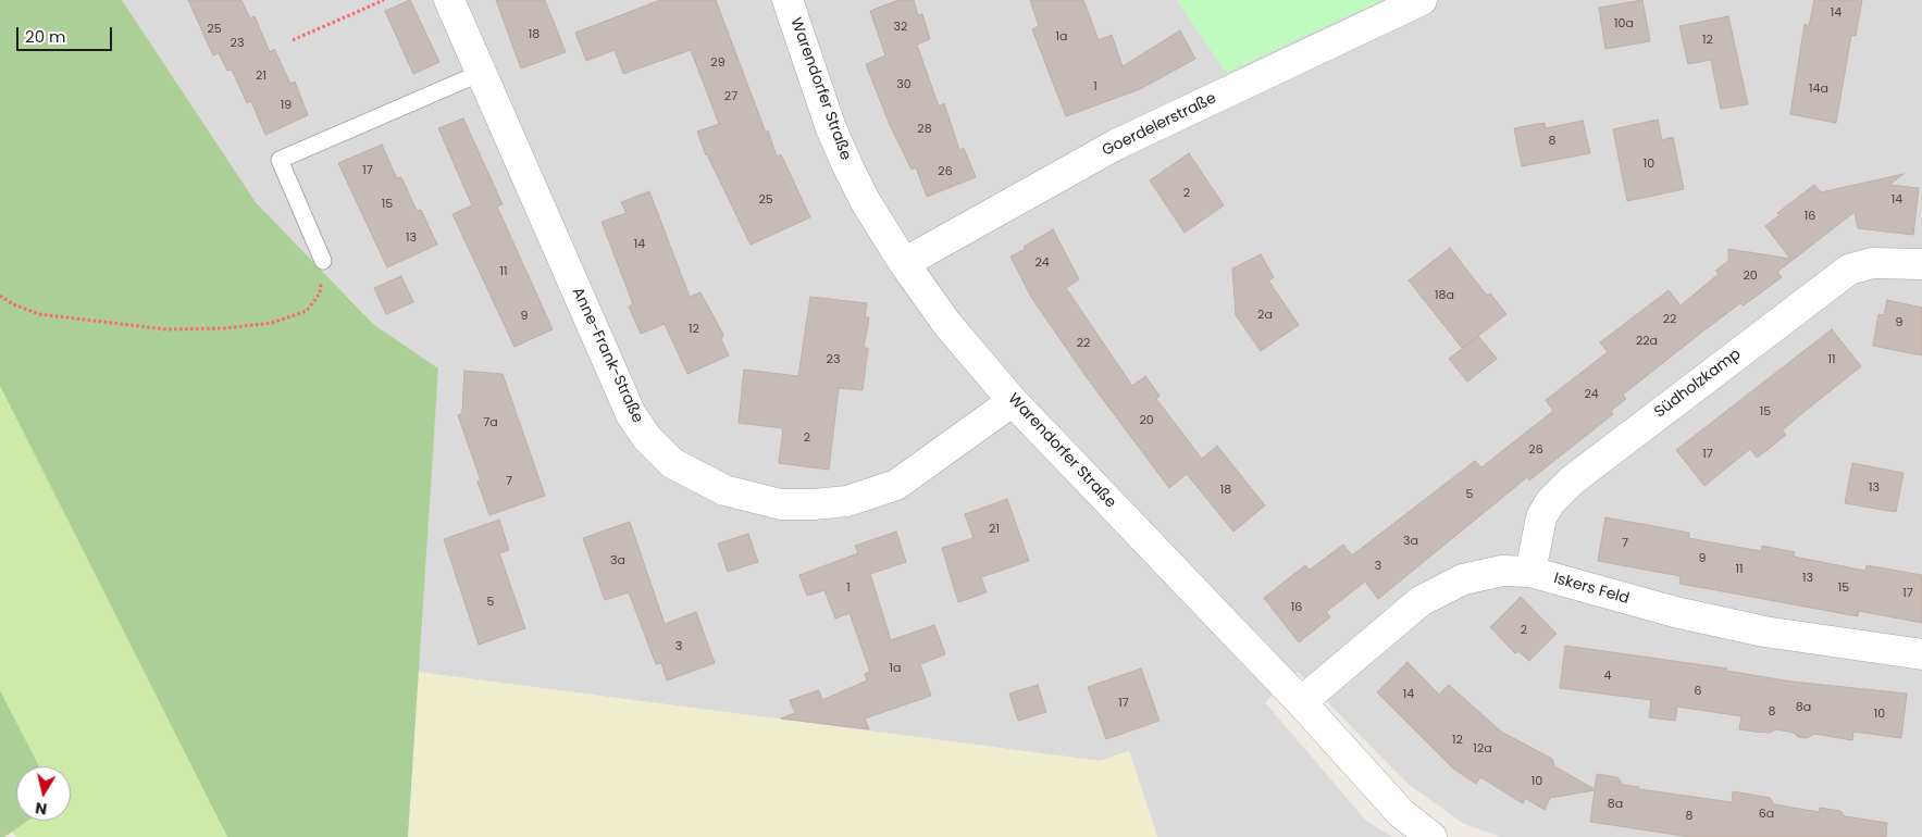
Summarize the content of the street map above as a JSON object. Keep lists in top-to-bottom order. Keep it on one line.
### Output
{"streets":{"street":["Warendorfer Straße","Goerdelerstraße","Anne-Frank-Straße","Südholzkamp","Iskers Feld"]},"crossings":[["Warendorfer Straße","Goerdelerstraße"],["Warendorfer Straße","Anne-Frank-Straße"],["Warendorfer Straße","Iskers Feld"],["Südholzkamp","Iskers Feld"]],"house_numbers":["14","10a","32","25","18","1a","12","23","29","21","30","1","14a","27","19","28","8","10","17","26","2","25","14","15","16","13","14","24","11","20","18a","2a","9","22","9","12","22a","22","23","11","24","15","20","7a","2","26","17","7","13","18","5","21","3a","7","9","3a","3","11","13","1","15","17","5","16","2","3","1a","4","6","14","17","8a","8","10","12","12a","10","8a","6a","8"],"scale_bar":"20 m","north":"bottom"}
